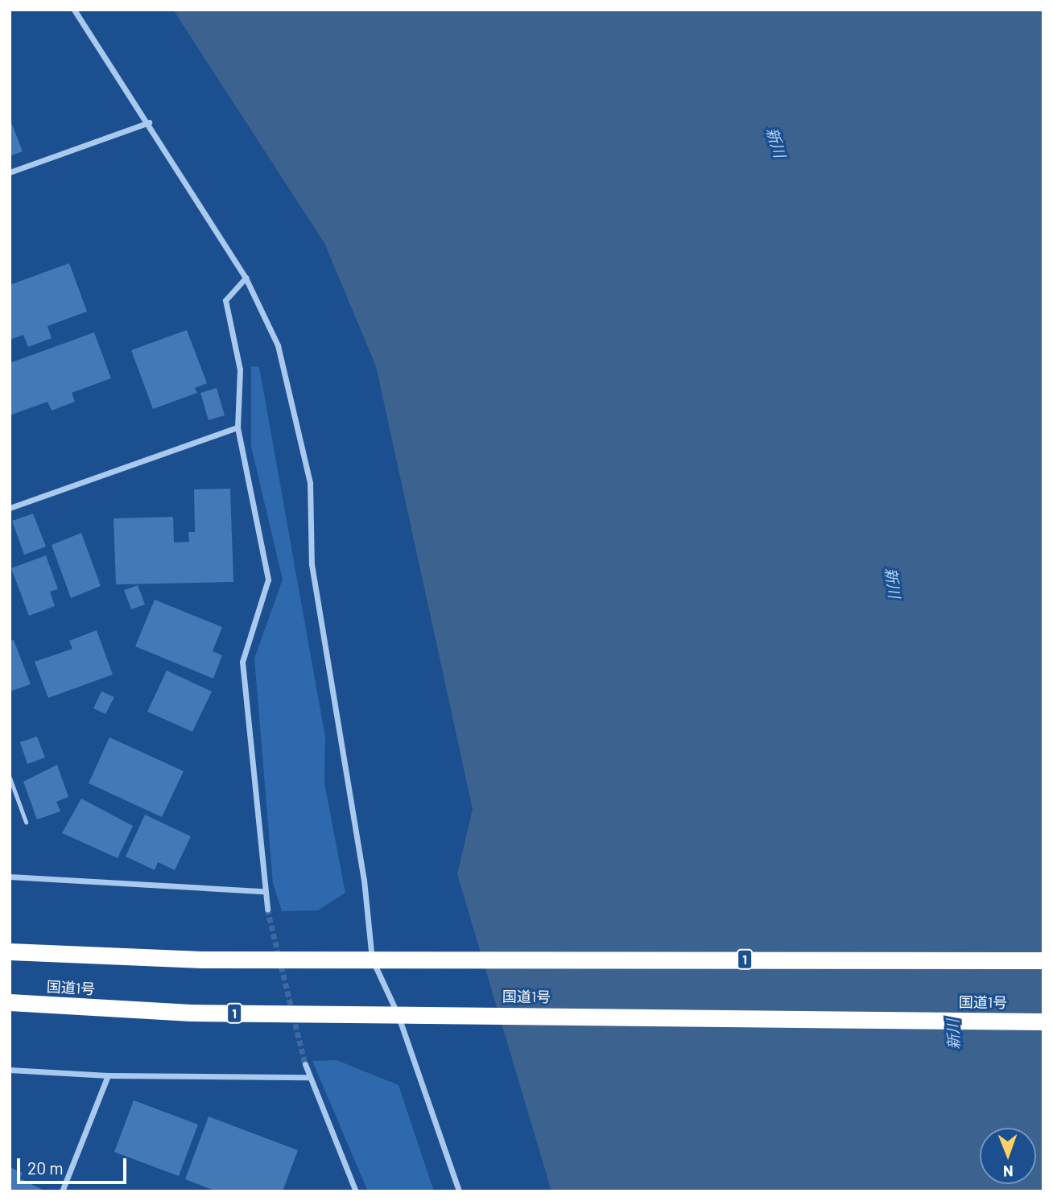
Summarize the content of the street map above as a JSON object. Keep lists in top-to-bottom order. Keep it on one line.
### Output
{"streets":{"highway":["1","国道1号"]},"water":["新川"],"scale_bar":"20 m","north":"bottom"}
